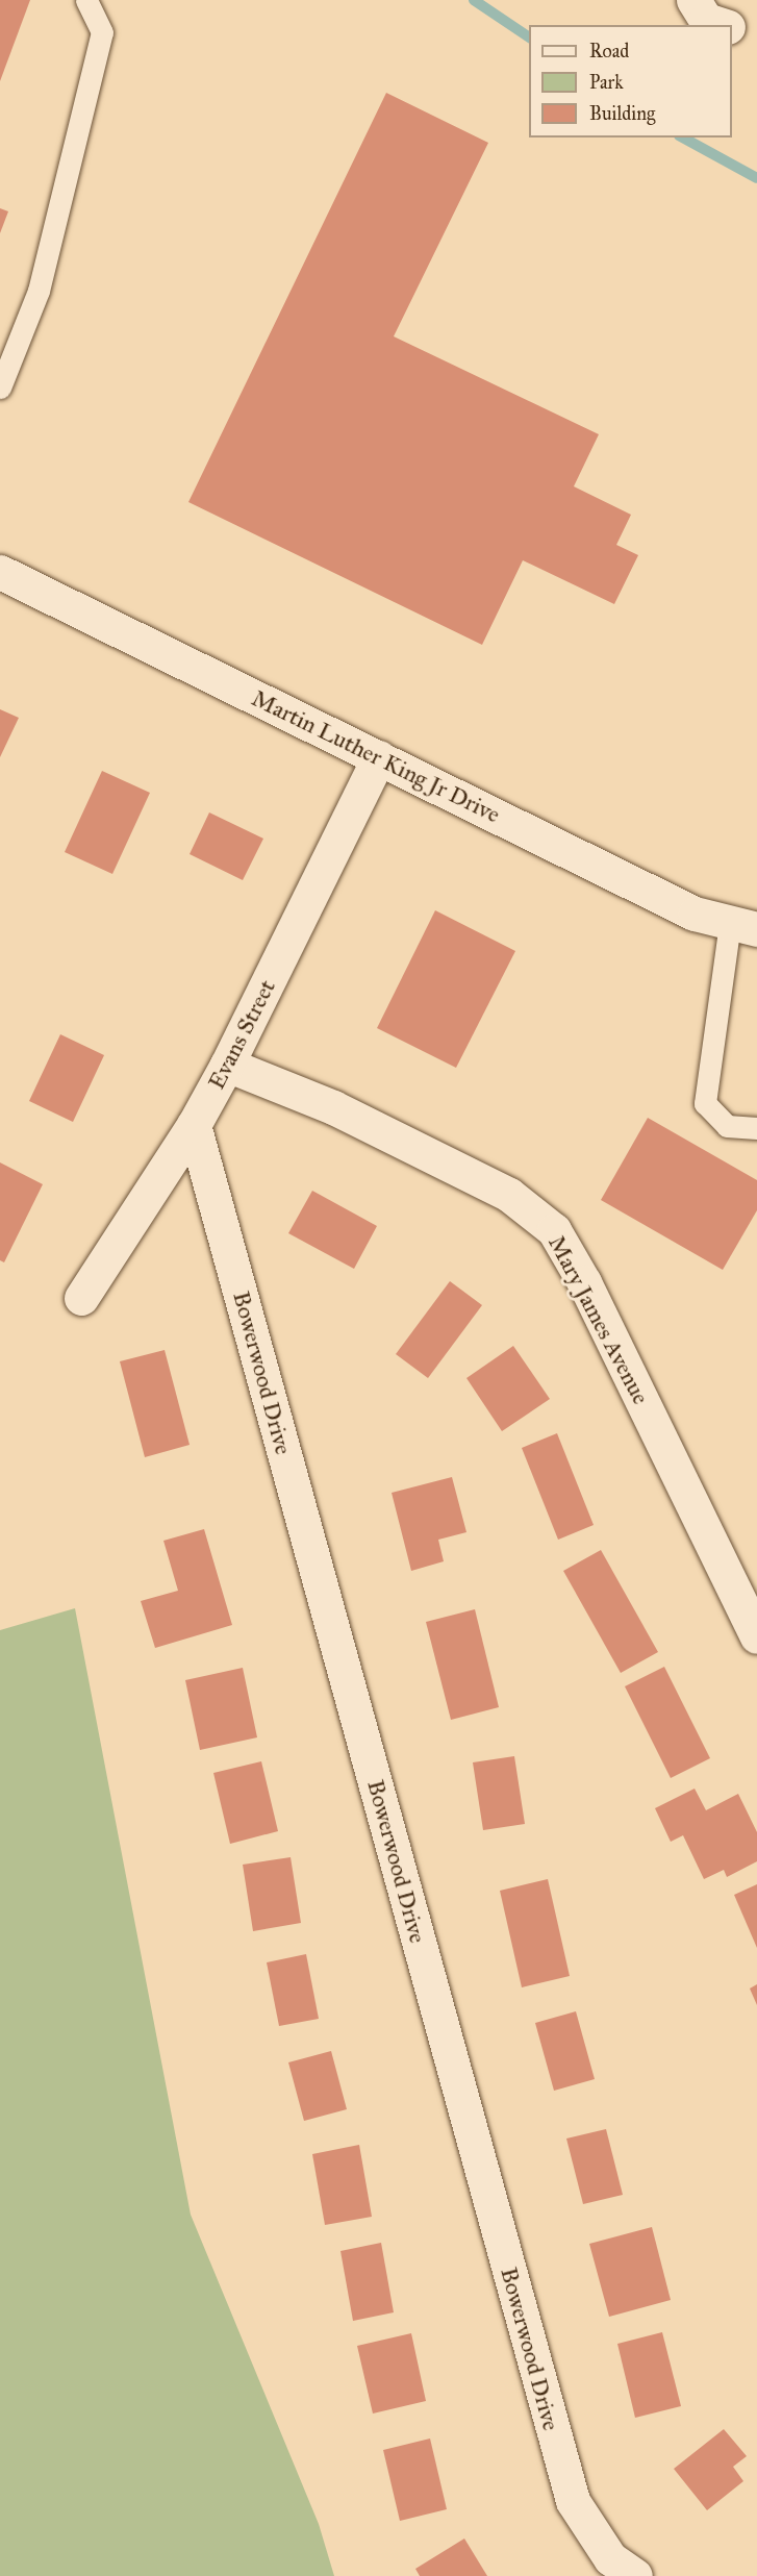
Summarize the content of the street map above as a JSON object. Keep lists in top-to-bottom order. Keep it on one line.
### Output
{"streets":{"street":["Martin Luther King Jr Drive","Evans Street","Mary James Avenue","Bowerwood Drive"]},"crossings":[["Martin Luther King Jr Drive","Evans Street"],["Evans Street","Mary James Avenue"],["Evans Street","Bowerwood Drive"]],"legend":["Road","Park","Building"]}
